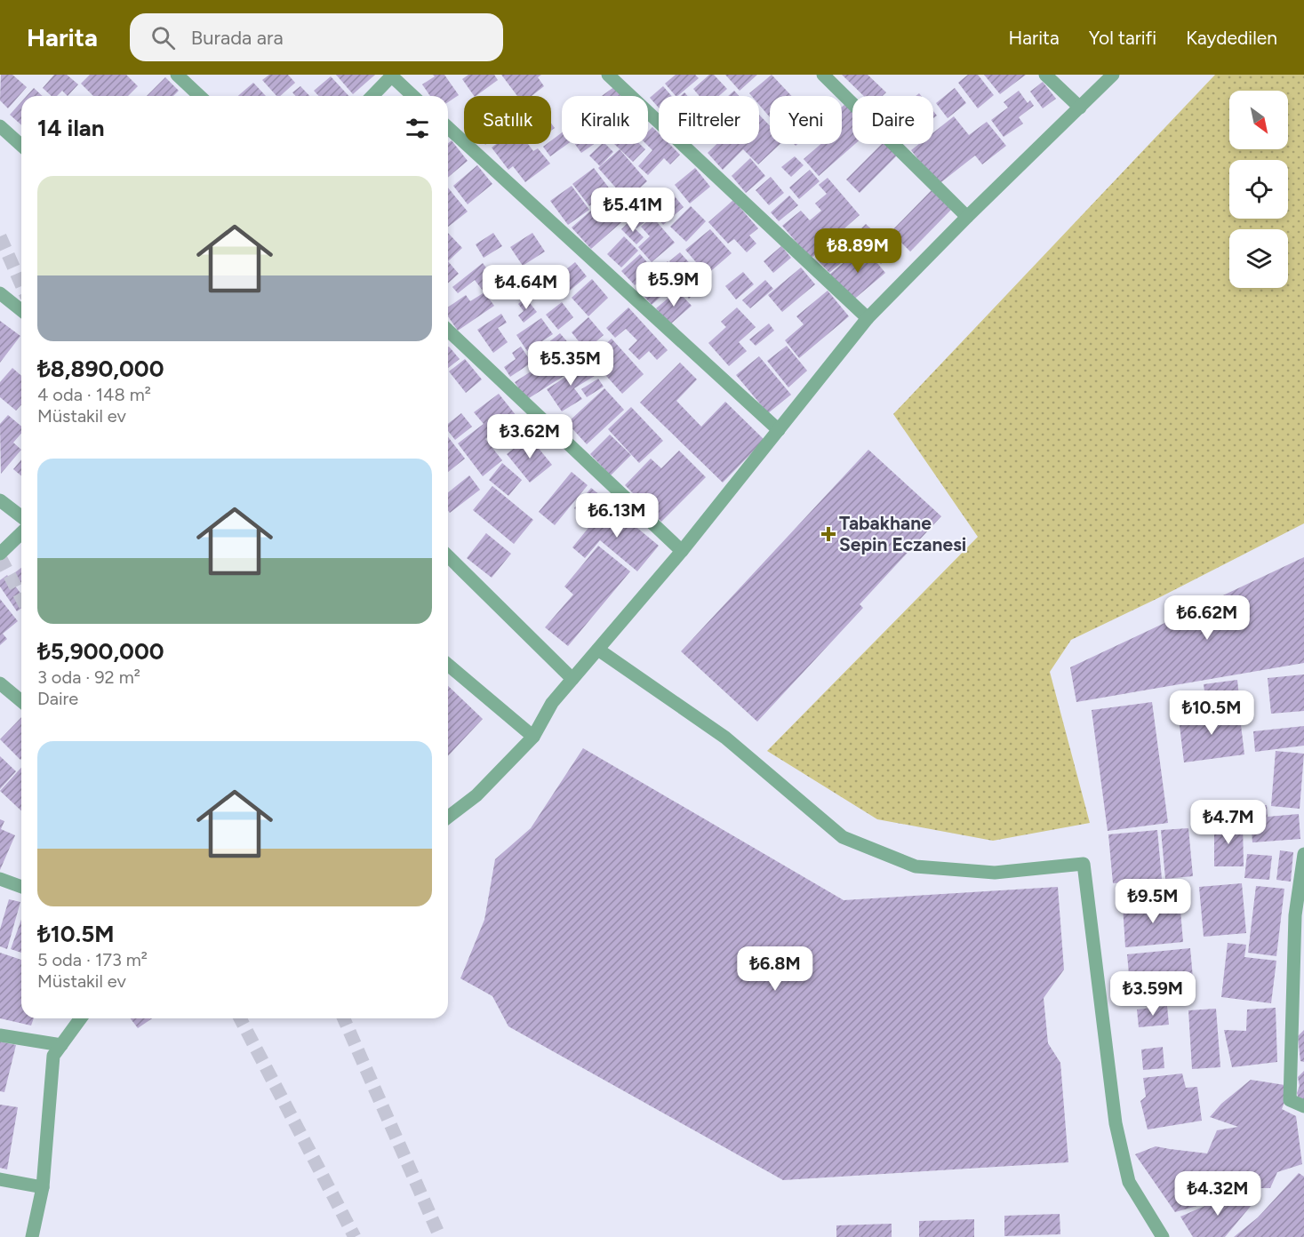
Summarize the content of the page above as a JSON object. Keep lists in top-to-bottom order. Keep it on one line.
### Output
{"places":{"health":["Tabakhane Sepin Eczanesi"]},"north":"bottom right","page":{"header":"Harita","search":"Burada ara","nav":["Harita","Yol tarifi","Kaydedilen"],"chip":["Satılık","Kiralık","Filtreler","Yeni","Daire"],"heading":"14 ilan","list":[{"name":"₺8,890,000","note":"4 oda · 148 m² · Müstakil ev"},{"name":"₺5,900,000","note":"3 oda · 92 m² · Daire"},{"name":"₺10.5M","note":"5 oda · 173 m² · Müstakil ev"}],"price":["₺5.41M","₺8.89M","₺5.9M","₺4.64M","₺5.35M","₺3.62M","₺6.13M","₺6.62M","₺10.5M","₺4.7M","₺9.5M","₺6.8M","₺3.59M","₺4.32M"]}}
